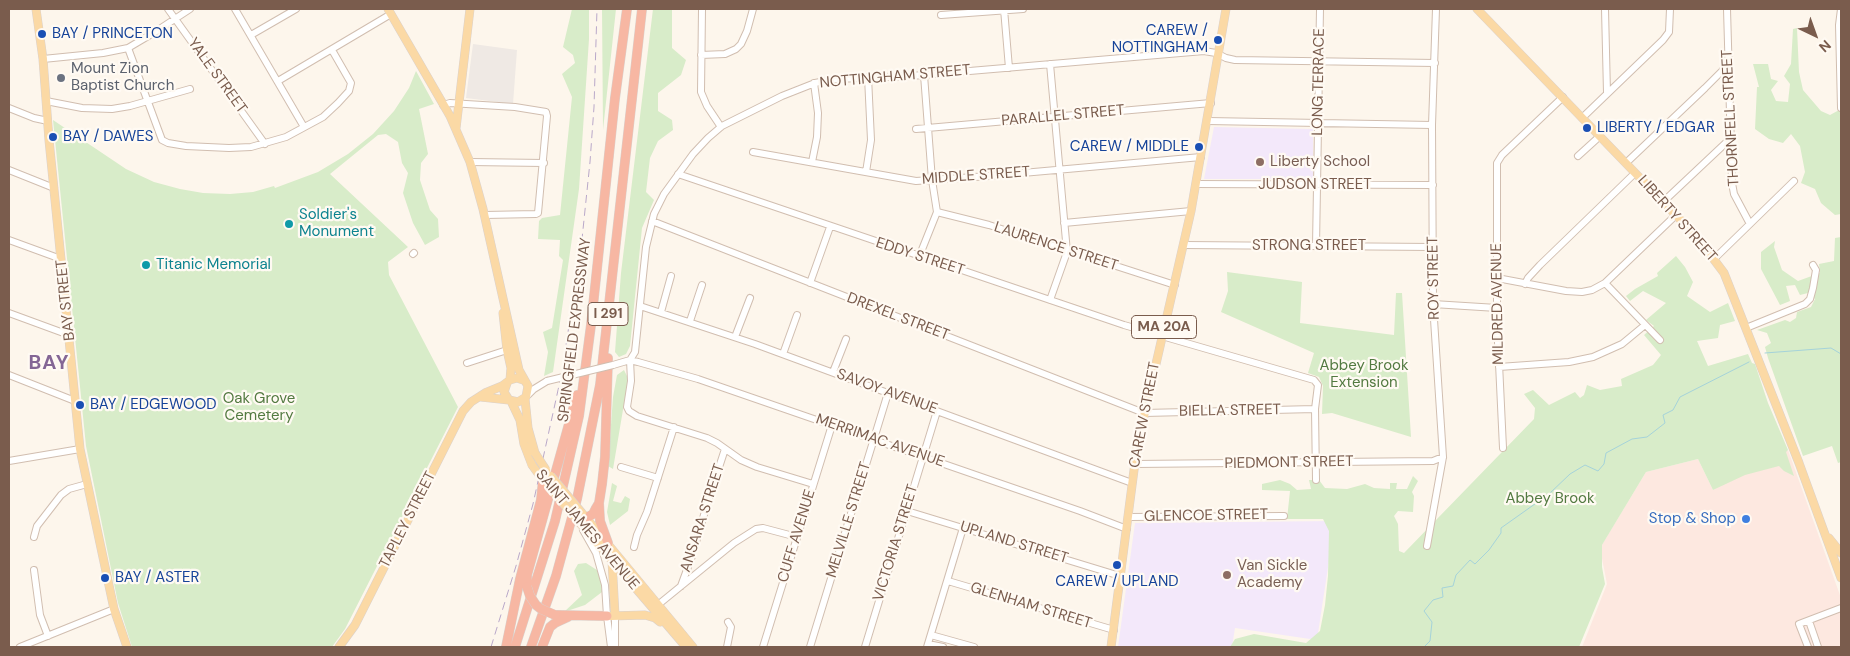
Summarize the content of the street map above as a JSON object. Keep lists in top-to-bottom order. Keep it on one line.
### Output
{"streets":{"highway":["I 291","SPRINGFIELD EXPRESSWAY"],"main road":["LIBERTY STREET","BAY STREET","MA 20A","CAREW STREET","TAPLEY STREET","SAINT JAMES AVENUE"],"street":["YALE STREET","NOTTINGHAM STREET","LONG TERRACE","PARALLEL STREET","THORNFELL STREET","MIDDLE STREET","JUDSON STREET","STRONG STREET","LAURENCE STREET","EDDY STREET","ROY STREET","MILDRED AVENUE","DREXEL STREET","SAVOY AVENUE","BIELLA STREET","MERRIMAC AVENUE","PIEDMONT STREET","GLENCOE STREET","ANSARA STREET","MELVILLE STREET","CUFF AVENUE","VICTORIA STREET","UPLAND STREET","GLENHAM STREET"]},"crossings":[["NOTTINGHAM STREET","LONG TERRACE"],["NOTTINGHAM STREET","EDDY STREET"],["NOTTINGHAM STREET","ROY STREET"],["NOTTINGHAM STREET","DREXEL STREET"],["NOTTINGHAM STREET","SAVOY AVENUE"],["NOTTINGHAM STREET","CAREW STREET"],["NOTTINGHAM STREET","MERRIMAC AVENUE"],["LONG TERRACE","JUDSON STREET"],["LONG TERRACE","STRONG STREET"],["PARALLEL STREET","CAREW STREET"],["MIDDLE STREET","CAREW STREET"],["JUDSON STREET","ROY STREET"],["JUDSON STREET","CAREW STREET"],["LIBERTY STREET","MILDRED AVENUE"],["STRONG STREET","ROY STREET"],["STRONG STREET","CAREW STREET"],["LAURENCE STREET","CAREW STREET"],["EDDY STREET","BIELLA STREET"],["EDDY STREET","CAREW STREET"],["ROY STREET","PIEDMONT STREET"],["DREXEL STREET","BIELLA STREET"],["DREXEL STREET","CAREW STREET"],["SAVOY AVENUE","CAREW STREET"],["SAVOY AVENUE","MELVILLE STREET"],["SAVOY AVENUE","VICTORIA STREET"],["BIELLA STREET","CAREW STREET"],["CAREW STREET","MERRIMAC AVENUE"],["CAREW STREET","PIEDMONT STREET"],["CAREW STREET","GLENCOE STREET"],["CAREW STREET","UPLAND STREET"],["CAREW STREET","GLENHAM STREET"],["MERRIMAC AVENUE","MELVILLE STREET"],["MERRIMAC AVENUE","CUFF AVENUE"],["MERRIMAC AVENUE","VICTORIA STREET"],["TAPLEY STREET","SAINT JAMES AVENUE"],["VICTORIA STREET","UPLAND STREET"]],"districts":["BAY"],"parks":["Abbey Brook Extension","Oak Grove Cemetery","Abbey Brook"],"places":["BAY / PRINCETON","CAREW / NOTTINGHAM","Mount Zion Baptist Church","LIBERTY / EDGAR","BAY / DAWES","CAREW / MIDDLE","Liberty School","Soldier's Monument","Titanic Memorial","BAY / EDGEWOOD","Stop & Shop","CAREW / UPLAND","Van Sickle Academy","BAY / ASTER"],"north":"bottom right"}
